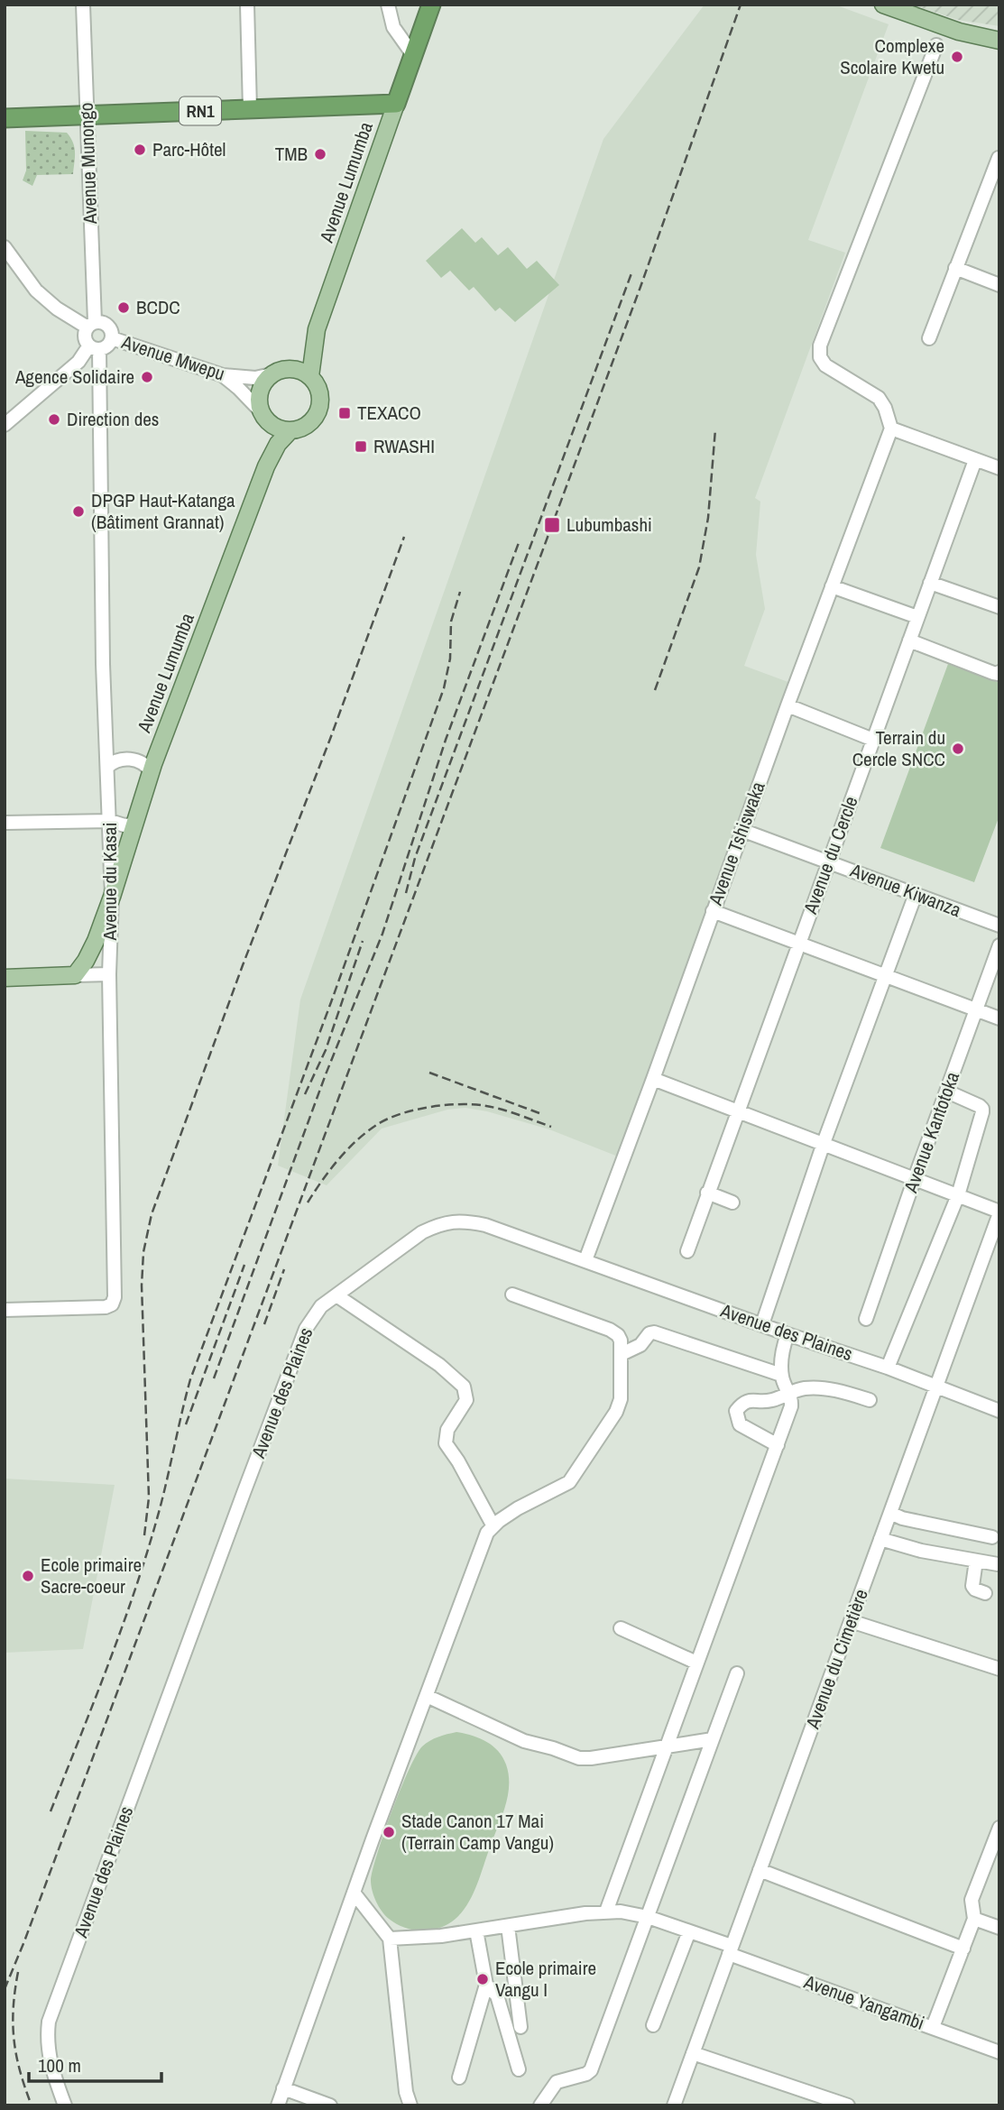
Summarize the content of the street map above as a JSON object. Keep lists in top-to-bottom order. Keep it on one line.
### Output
{"streets":{"highway":["RN1","Avenue Lumumba"],"street":["Avenue Munongo","Avenue Mwepu","Avenue Tshiswaka","Avenue du Cercle","Avenue du Kasai","Avenue Kiwanza","Avenue Kantotoka","Avenue des Plaines","Avenue du Cimetière","Avenue Yangambi"]},"crossings":[["RN1","Avenue Munongo"],["RN1","Avenue Lumumba"],["Avenue Munongo","Avenue Mwepu"],["Avenue Munongo","Avenue du Kasai"],["Avenue Lumumba","Avenue Mwepu"],["Avenue Lumumba","Avenue du Kasai"],["Avenue Mwepu","Avenue du Kasai"],["Avenue Tshiswaka","Avenue Kiwanza"],["Avenue Tshiswaka","Avenue des Plaines"],["Avenue du Cercle","Avenue Kiwanza"],["Avenue des Plaines","Avenue du Cimetière"],["Avenue du Cimetière","Avenue Yangambi"]],"places":{"other":["Complexe Scolaire Kwetu","Parc-Hôtel","TMB","BCDC","Agence Solidaire","Direction des","DPGP Haut-Katanga (Bâtiment Grannat)","Terrain du Cercle SNCC","Ecole primaire Sacre-coeur","Stade Canon 17 Mai (Terrain Camp Vangu)","Ecole primaire Vangu I"],"transit":["TEXACO","RWASHI","Lubumbashi"]},"scale_bar":"100 m"}
